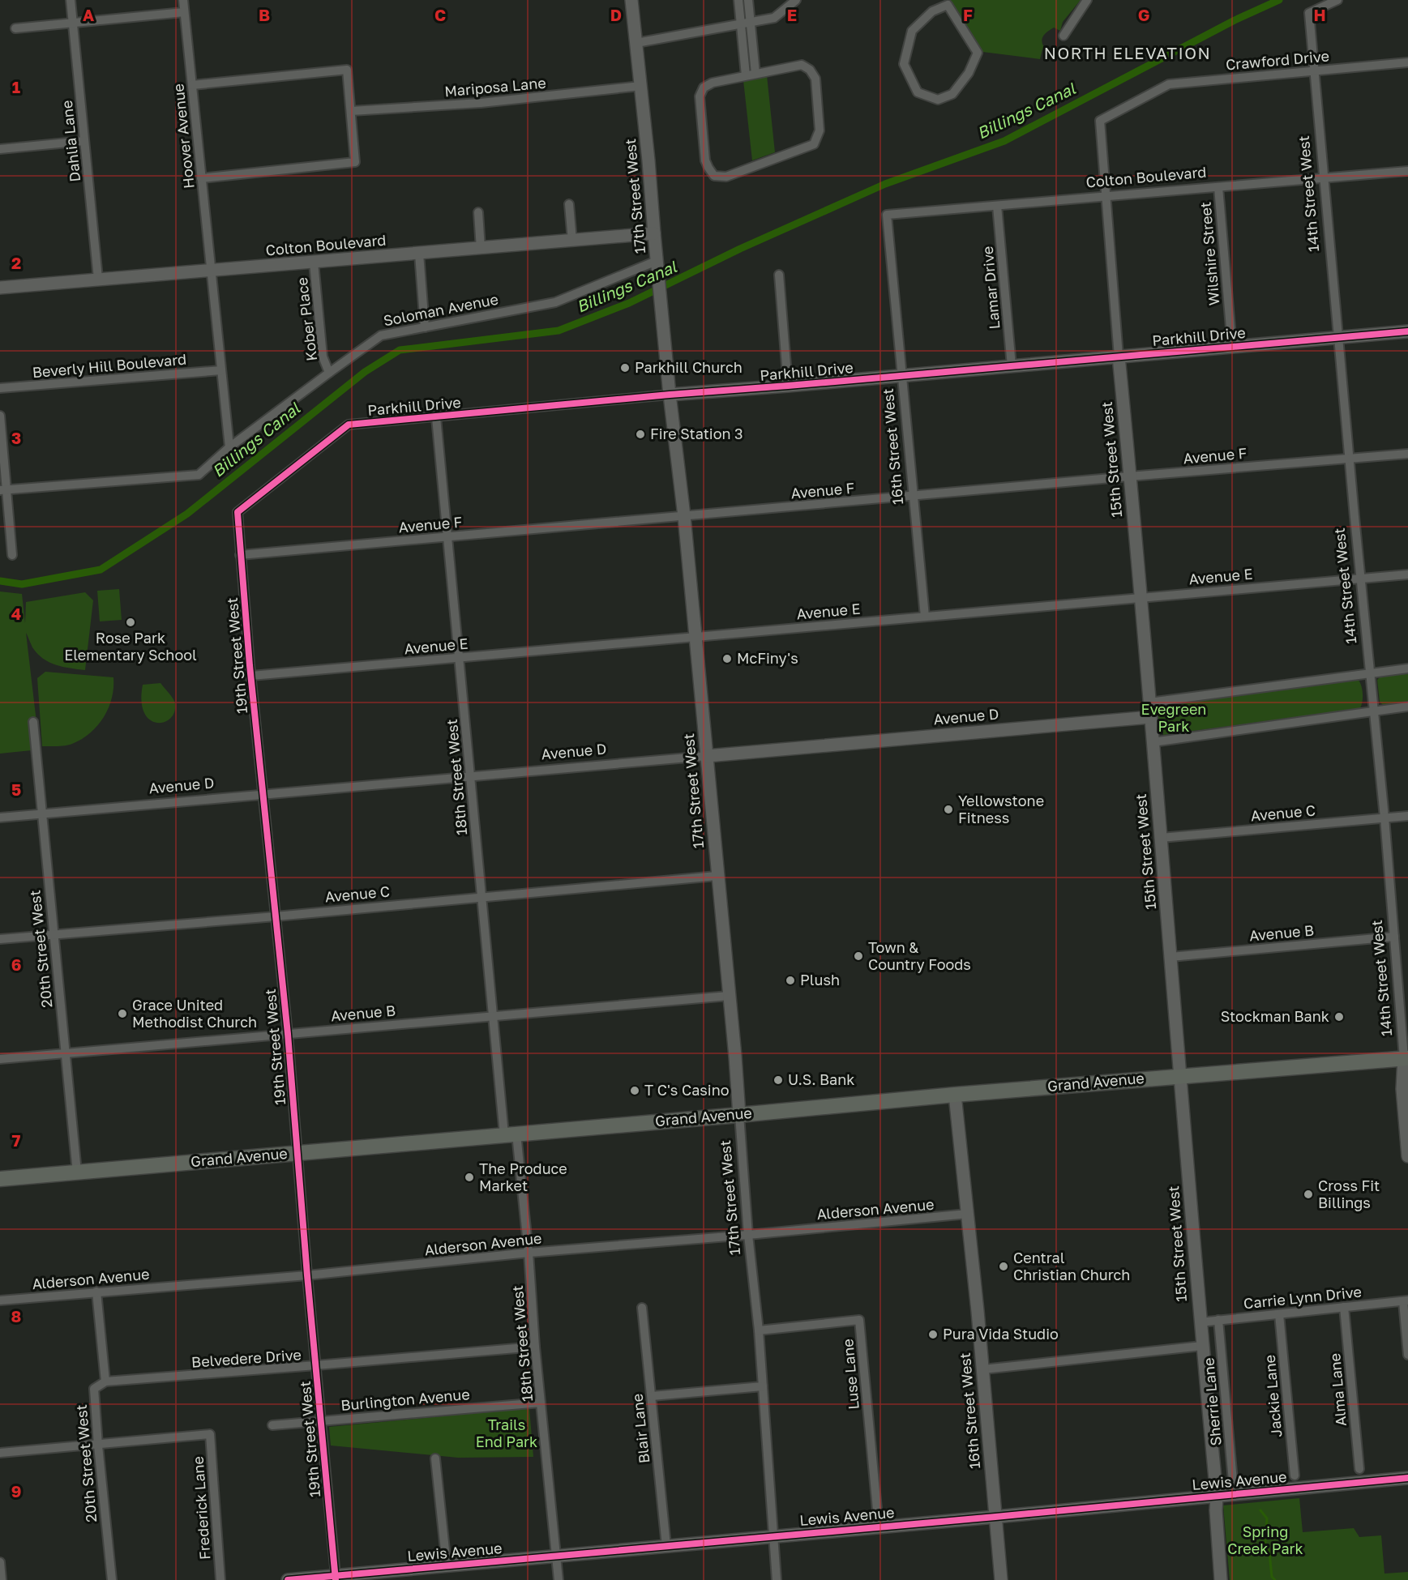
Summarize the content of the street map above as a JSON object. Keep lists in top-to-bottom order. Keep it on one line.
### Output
{"streets":{"main road":["Grand Avenue"],"street":["Crawford Drive","Mariposa Lane","Hoover Avenue","Dahlia Lane","Colton Boulevard","14th Street West","17th Street West","Wilshire Street","Lamar Drive","Soloman Avenue","Kober Place","Parkhill Drive","Beverly Hill Boulevard","16th Street West","Avenue F","15th Street West","Avenue E","19th Street West","Avenue D","18th Street West","Avenue C","Avenue B","20th Street West","Alderson Avenue","Carrie Lynn Drive","Belvedere Drive","Luse Lane","Alma Lane","Jackie Lane","Burlington Avenue","Sherrie Lane","Blair Lane","Lewis Avenue","Frederick Lane"]},"crossings":[["Crawford Drive","14th Street West"],["Crawford Drive","15th Street West"],["Mariposa Lane","17th Street West"],["Hoover Avenue","Colton Boulevard"],["Dahlia Lane","Colton Boulevard"],["Colton Boulevard","14th Street West"],["Colton Boulevard","17th Street West"],["Colton Boulevard","Wilshire Street"],["Colton Boulevard","Lamar Drive"],["Colton Boulevard","Kober Place"],["Colton Boulevard","16th Street West"],["Colton Boulevard","15th Street West"],["14th Street West","Parkhill Drive"],["14th Street West","Avenue F"],["14th Street West","Avenue E"],["14th Street West","Avenue C"],["14th Street West","Avenue B"],["14th Street West","Grand Avenue"],["17th Street West","Soloman Avenue"],["17th Street West","Parkhill Drive"],["17th Street West","Avenue F"],["17th Street West","Avenue E"],["17th Street West","Avenue D"],["17th Street West","Avenue C"],["17th Street West","Avenue B"],["17th Street West","Grand Avenue"],["17th Street West","Alderson Avenue"],["17th Street West","Luse Lane"],["17th Street West","Lewis Avenue"],["Wilshire Street","Parkhill Drive"],["Lamar Drive","Parkhill Drive"],["Soloman Avenue","Kober Place"],["Parkhill Drive","16th Street West"],["Parkhill Drive","15th Street West"],["Parkhill Drive","19th Street West"],["Parkhill Drive","18th Street West"],["16th Street West","Avenue F"],["16th Street West","Avenue E"],["16th Street West","Grand Avenue"],["16th Street West","Alderson Avenue"],["16th Street West","Lewis Avenue"],["Avenue F","15th Street West"],["Avenue F","19th Street West"],["Avenue F","18th Street West"],["15th Street West","Avenue E"],["15th Street West","Avenue D"],["15th Street West","Avenue C"],["15th Street West","Avenue B"],["15th Street West","Grand Avenue"],["15th Street West","Carrie Lynn Drive"],["15th Street West","Lewis Avenue"],["Avenue E","19th Street West"],["Avenue E","18th Street West"],["19th Street West","Avenue D"],["19th Street West","Avenue C"],["19th Street West","Avenue B"],["19th Street West","Grand Avenue"],["19th Street West","Alderson Avenue"],["19th Street West","Belvedere Drive"],["19th Street West","Burlington Avenue"],["19th Street West","Lewis Avenue"],["Avenue D","18th Street West"],["Avenue D","20th Street West"],["18th Street West","Avenue C"],["18th Street West","Avenue B"],["18th Street West","Grand Avenue"],["18th Street West","Alderson Avenue"],["18th Street West","Belvedere Drive"],["18th Street West","Burlington Avenue"],["18th Street West","Lewis Avenue"],["Avenue C","20th Street West"],["Avenue B","20th Street West"],["20th Street West","Grand Avenue"],["20th Street West","Belvedere Drive"],["20th Street West","Frederick Lane"],["Carrie Lynn Drive","Alma Lane"],["Carrie Lynn Drive","Jackie Lane"],["Carrie Lynn Drive","Sherrie Lane"],["Luse Lane","Lewis Avenue"],["Blair Lane","Lewis Avenue"]],"districts":["NORTH ELEVATION"],"water":["Billings Canal"],"parks":["Evegreen Park","Trails End Park","Spring Creek Park"],"places":["Parkhill Church","Fire Station 3","Rose Park Elementary School","McFiny's","Yellowstone Fitness","Town & Country Foods","Plush","Grace United Methodist Church","Stockman Bank","U.S. Bank","T C's Casino","The Produce Market","Cross Fit Billings","Central Christian Church","Pura Vida Studio"],"grid":{"columns":["A","B","C","D","E","F","G","H"],"rows":["1","2","3","4","5","6","7","8","9"]}}
